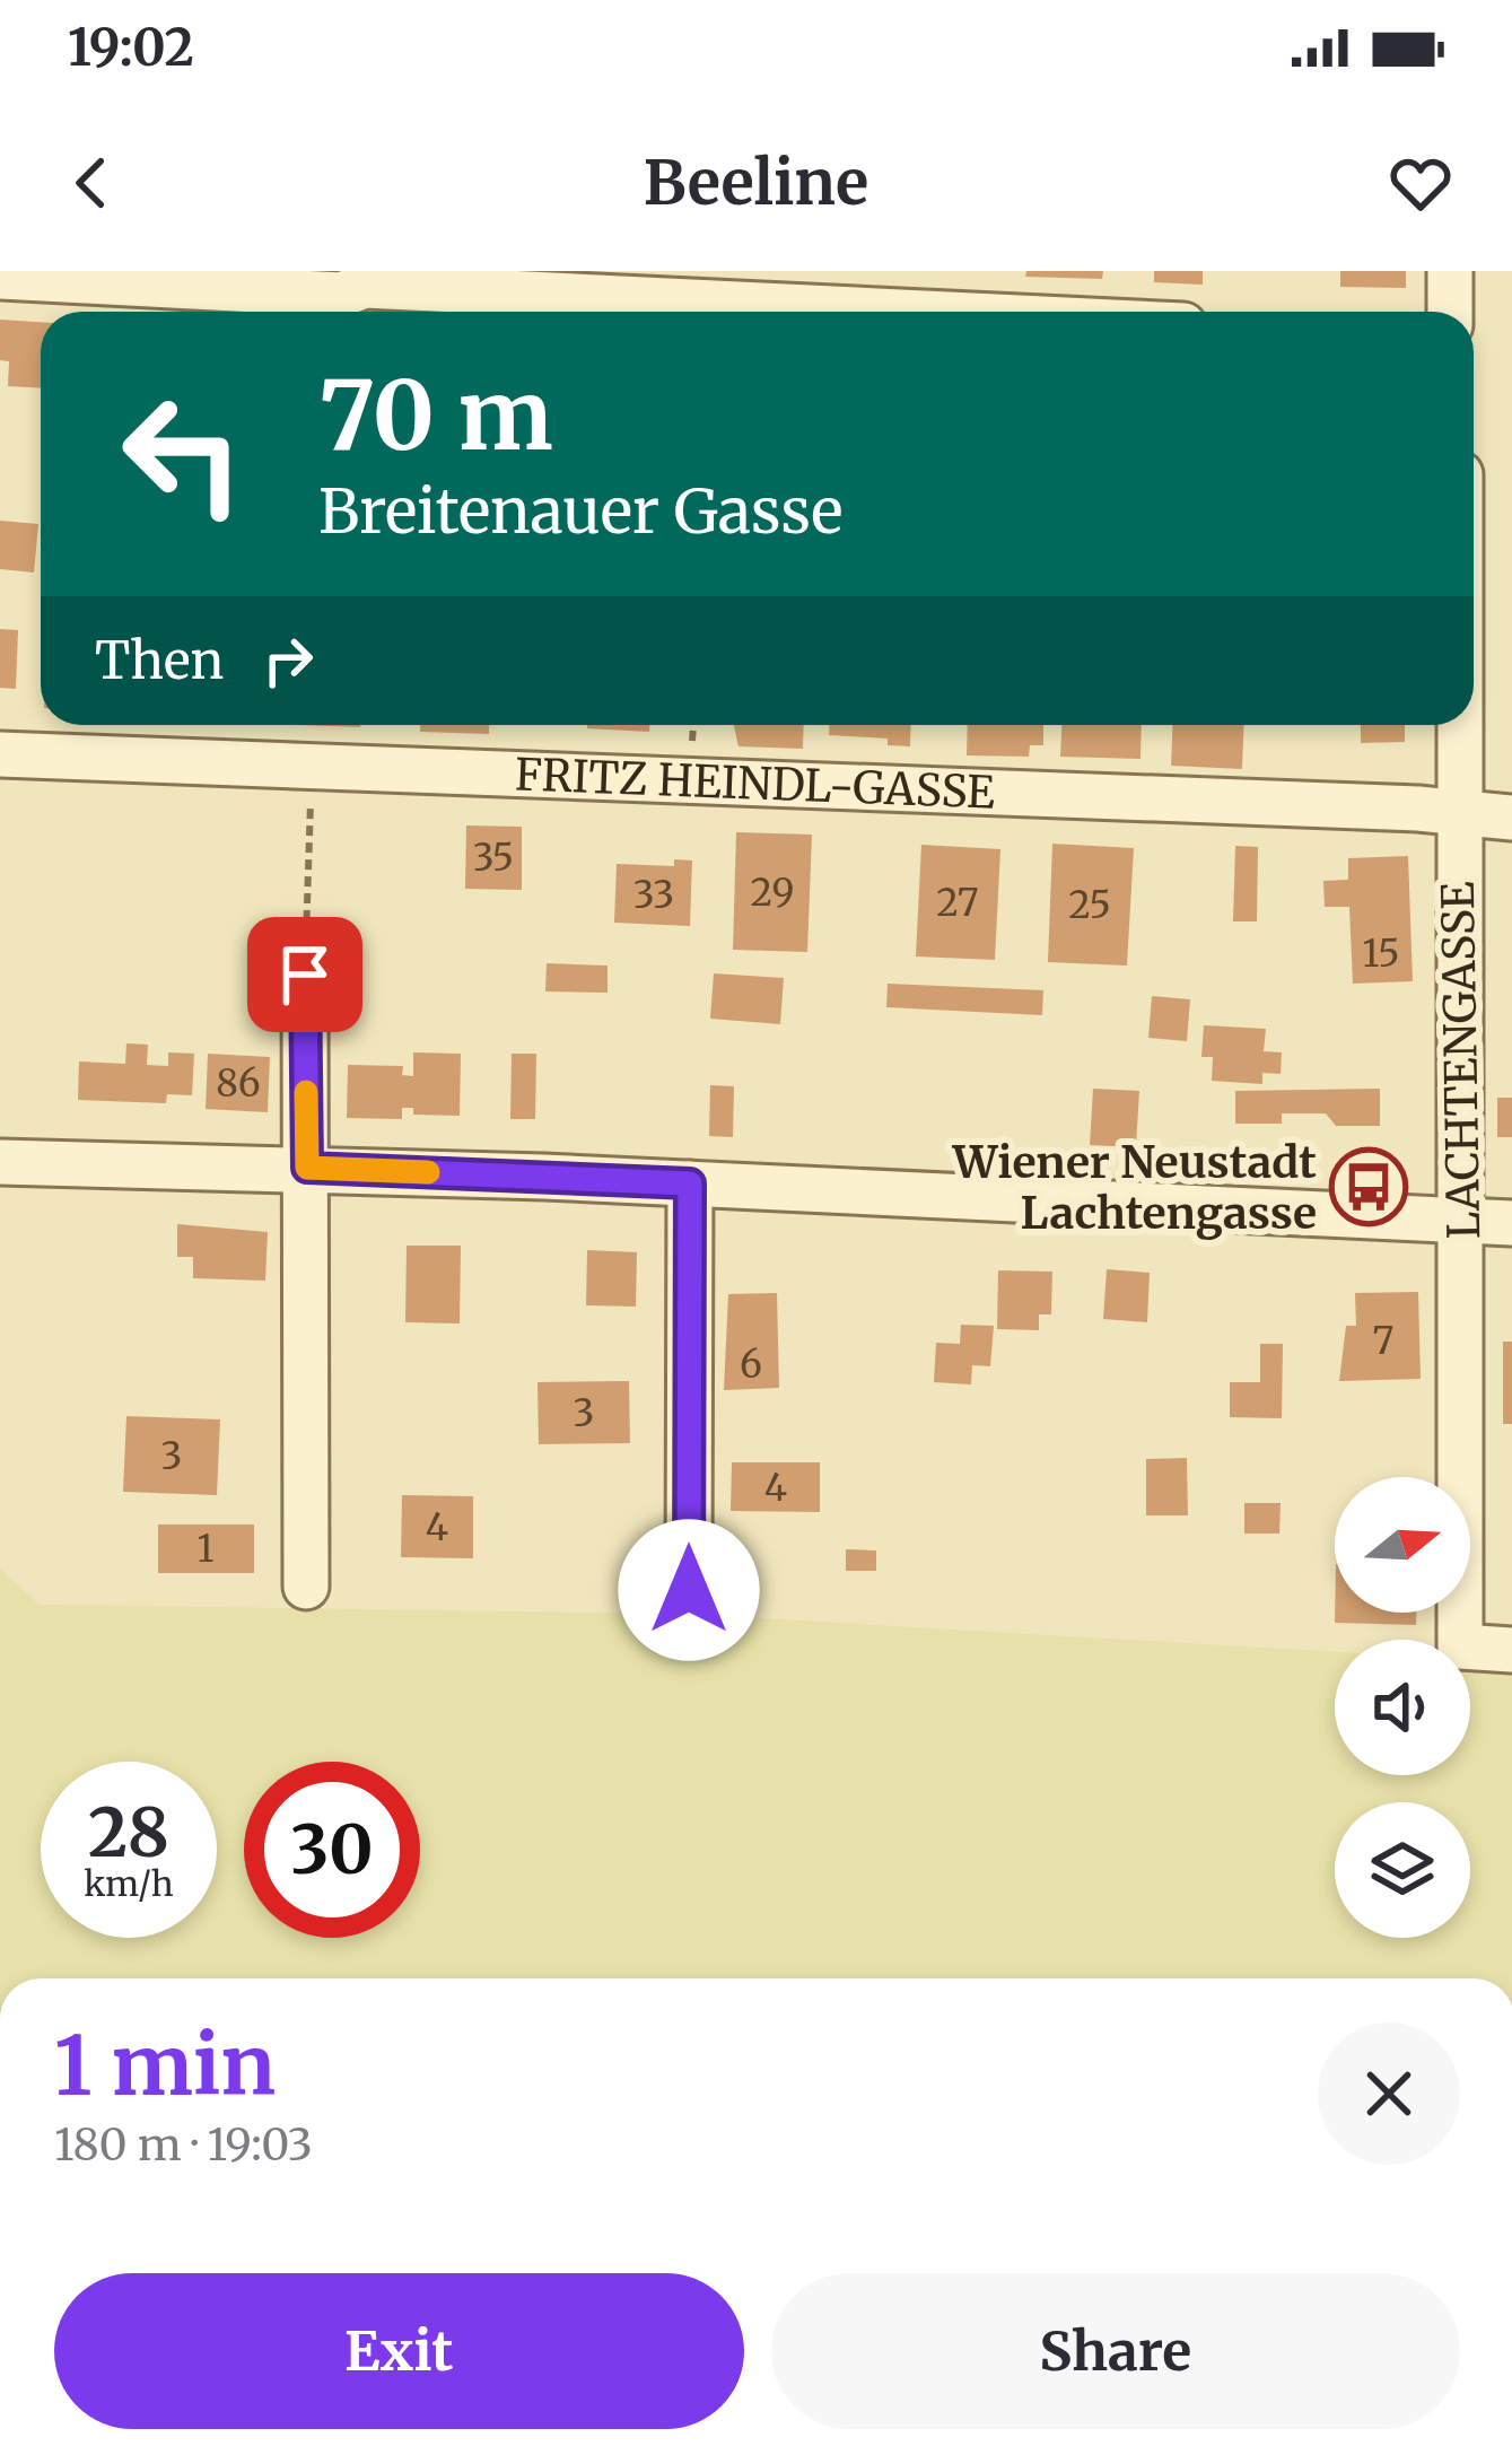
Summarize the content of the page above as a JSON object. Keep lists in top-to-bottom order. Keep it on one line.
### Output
{"streets":{"street":["FRITZ HEINDL-GASSE","LACHTENGASSE"]},"crossings":[["FRITZ HEINDL-GASSE","LACHTENGASSE"]],"places":{"bus stop":["Wiener Neustadt Lachtengasse"]},"house_numbers":["35","29","33","27","25","15","86","7","6","3","3","4","4","1"],"north":"right","page":{"status":"19:02","header":"Beeline","turn":["70 m","Breitenauer Gasse"],"then":"Then","speed":"28 km/h","limit":"30","heading":["1 min","180 m · 19:03"],"buttons":["Exit","Share"]}}
